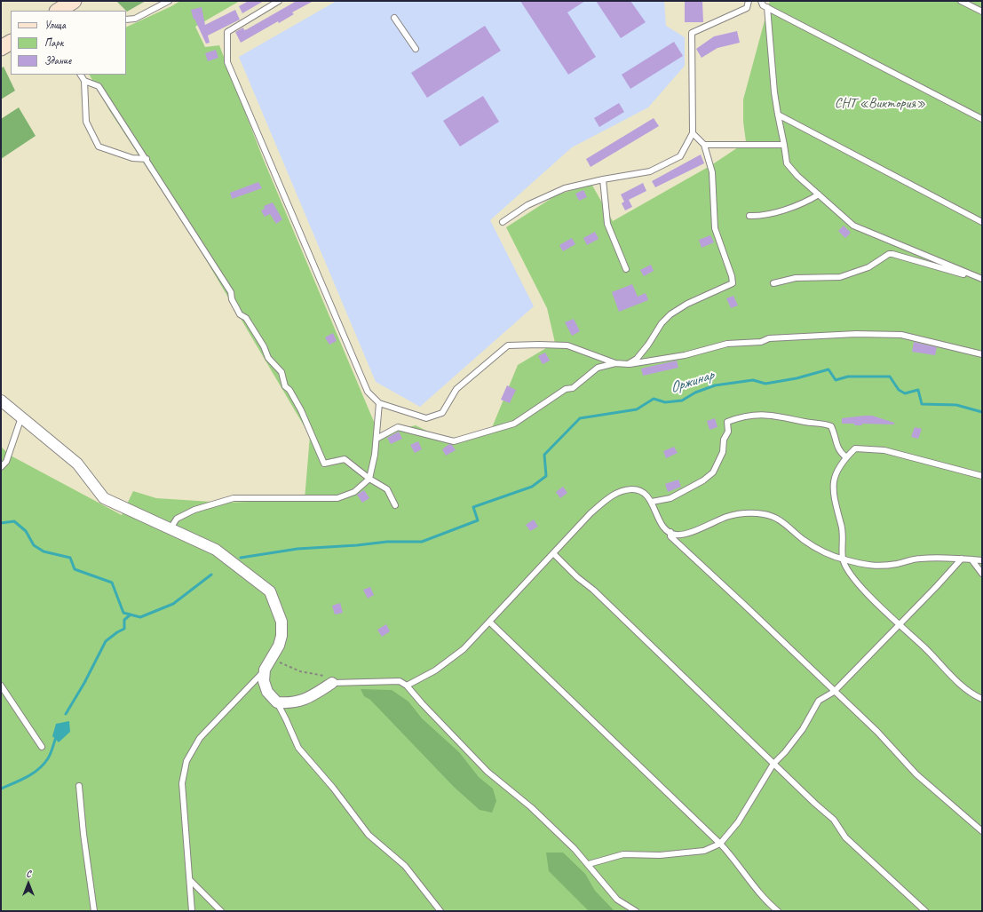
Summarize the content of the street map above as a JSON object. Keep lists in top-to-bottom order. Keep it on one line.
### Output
{"water":["Оржинар"],"parks":["СНТ «Виктория»"],"legend":["Улица","Парк","Здание"],"north":"top"}
